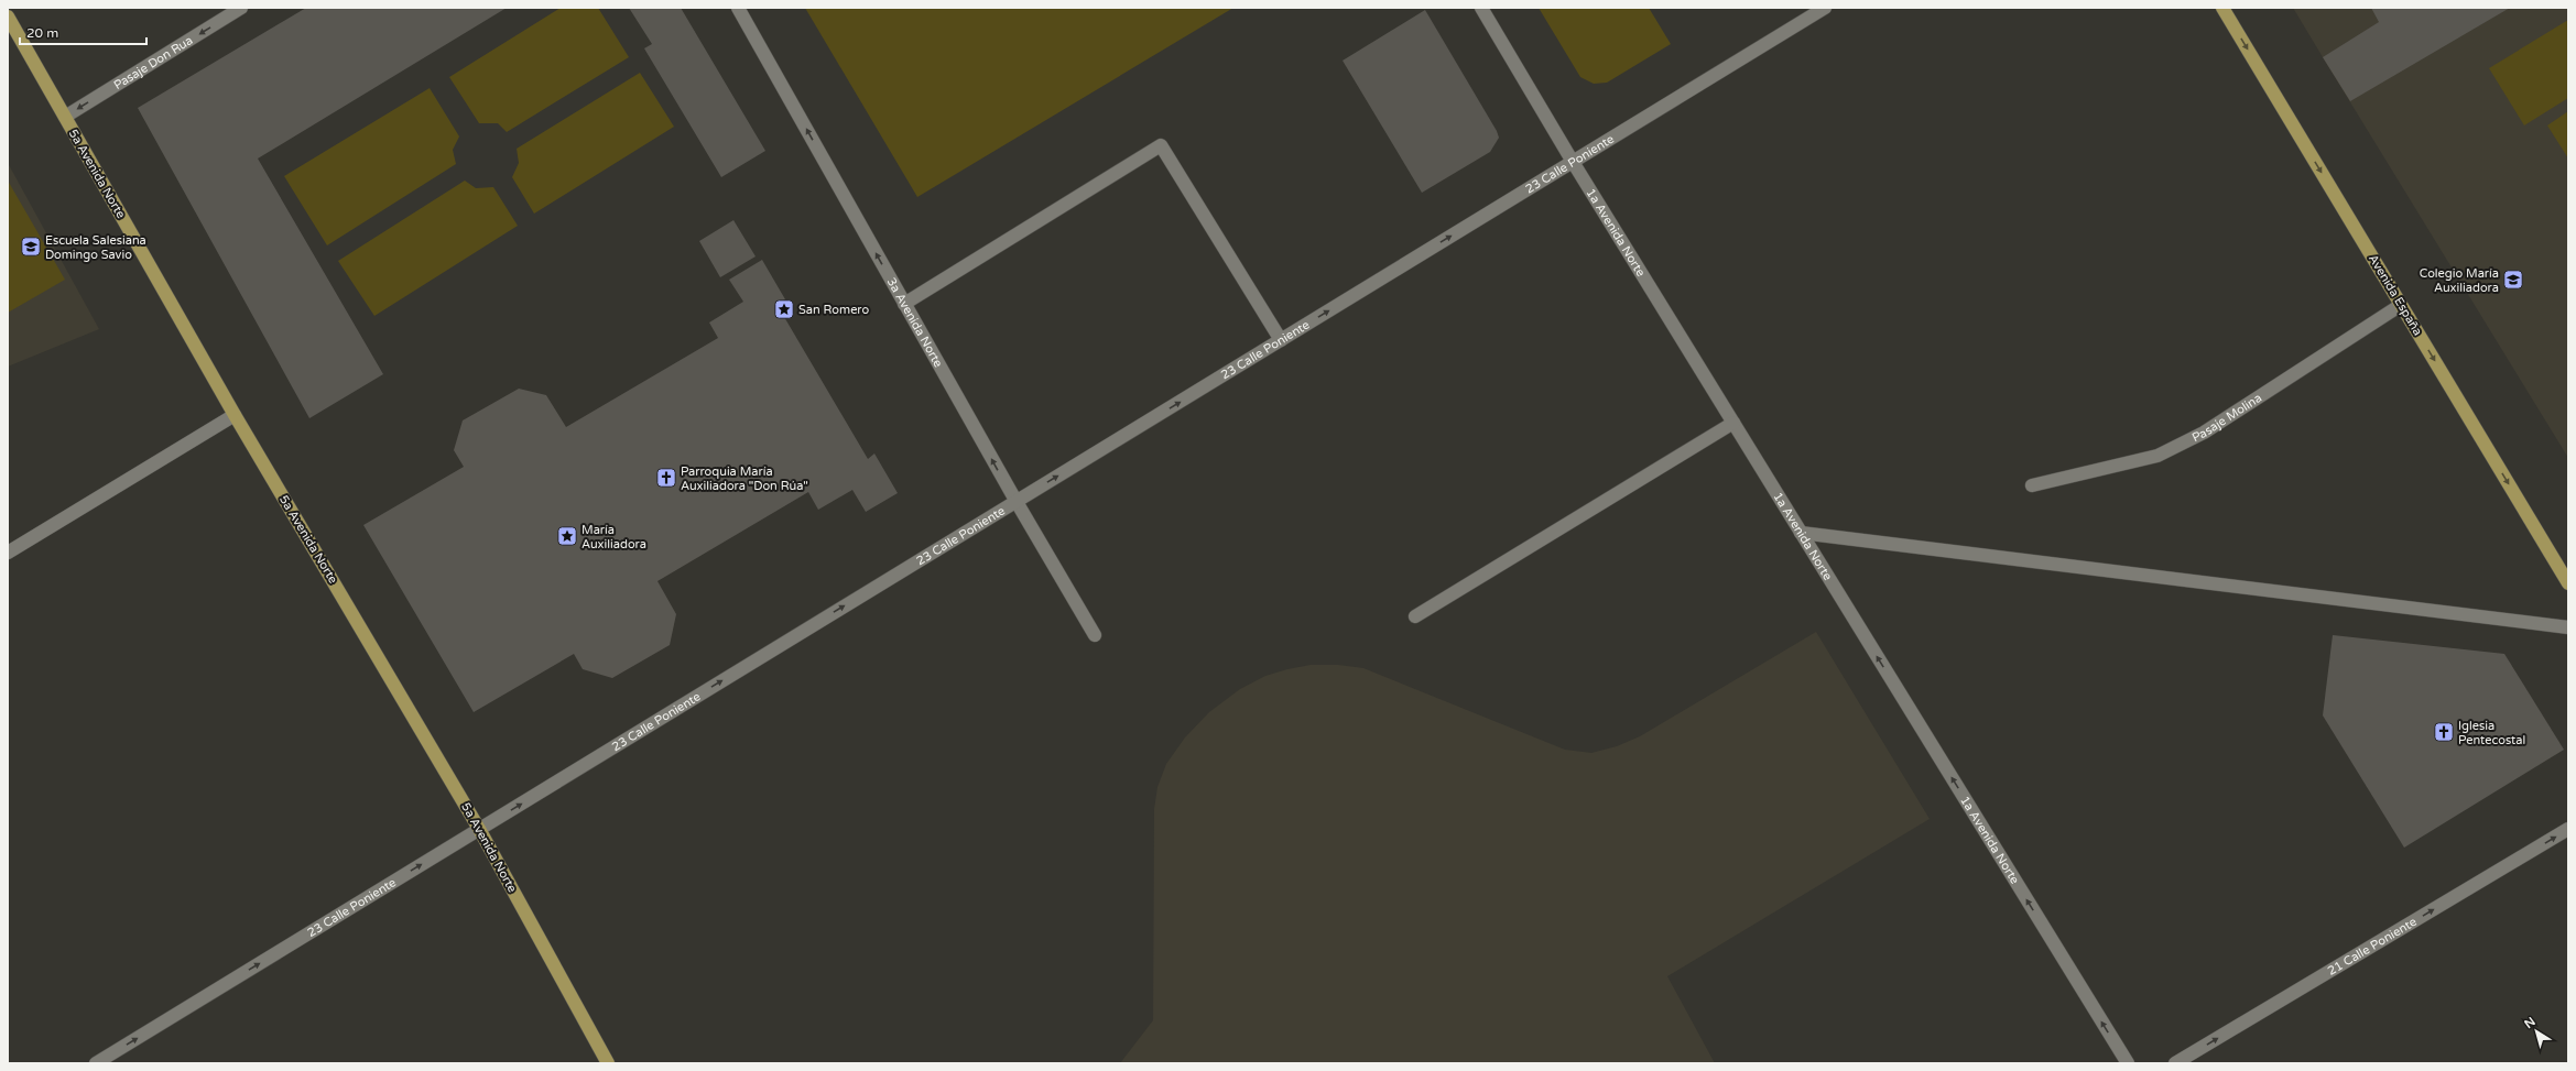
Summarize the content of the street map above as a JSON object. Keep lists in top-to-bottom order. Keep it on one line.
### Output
{"streets":{"main road":["5a Avenida Norte","Avenida España"],"street":["Pasaje Don Rua","23 Calle Poniente","1a Avenida Norte","3a Avenida Norte","Pasaje Molina","21 Calle Poniente"]},"crossings":[["Pasaje Don Rua","5a Avenida Norte"],["23 Calle Poniente","5a Avenida Norte"],["23 Calle Poniente","1a Avenida Norte"],["23 Calle Poniente","3a Avenida Norte"],["Avenida España","Pasaje Molina"]],"one_way":["Pasaje Don Rua","23 Calle Poniente","1a Avenida Norte","Avenida España","3a Avenida Norte","21 Calle Poniente"],"places":{"school or university":["Escuela Salesiana Domingo Savio","Colegio María Auxiliadora"],"place":["San Romero","María Auxiliadora"],"church":["Parroquia María Auxiliadora \"Don Rúa\"","Iglesia Pentecostal"]},"scale_bar":"20 m","north":"top left"}
